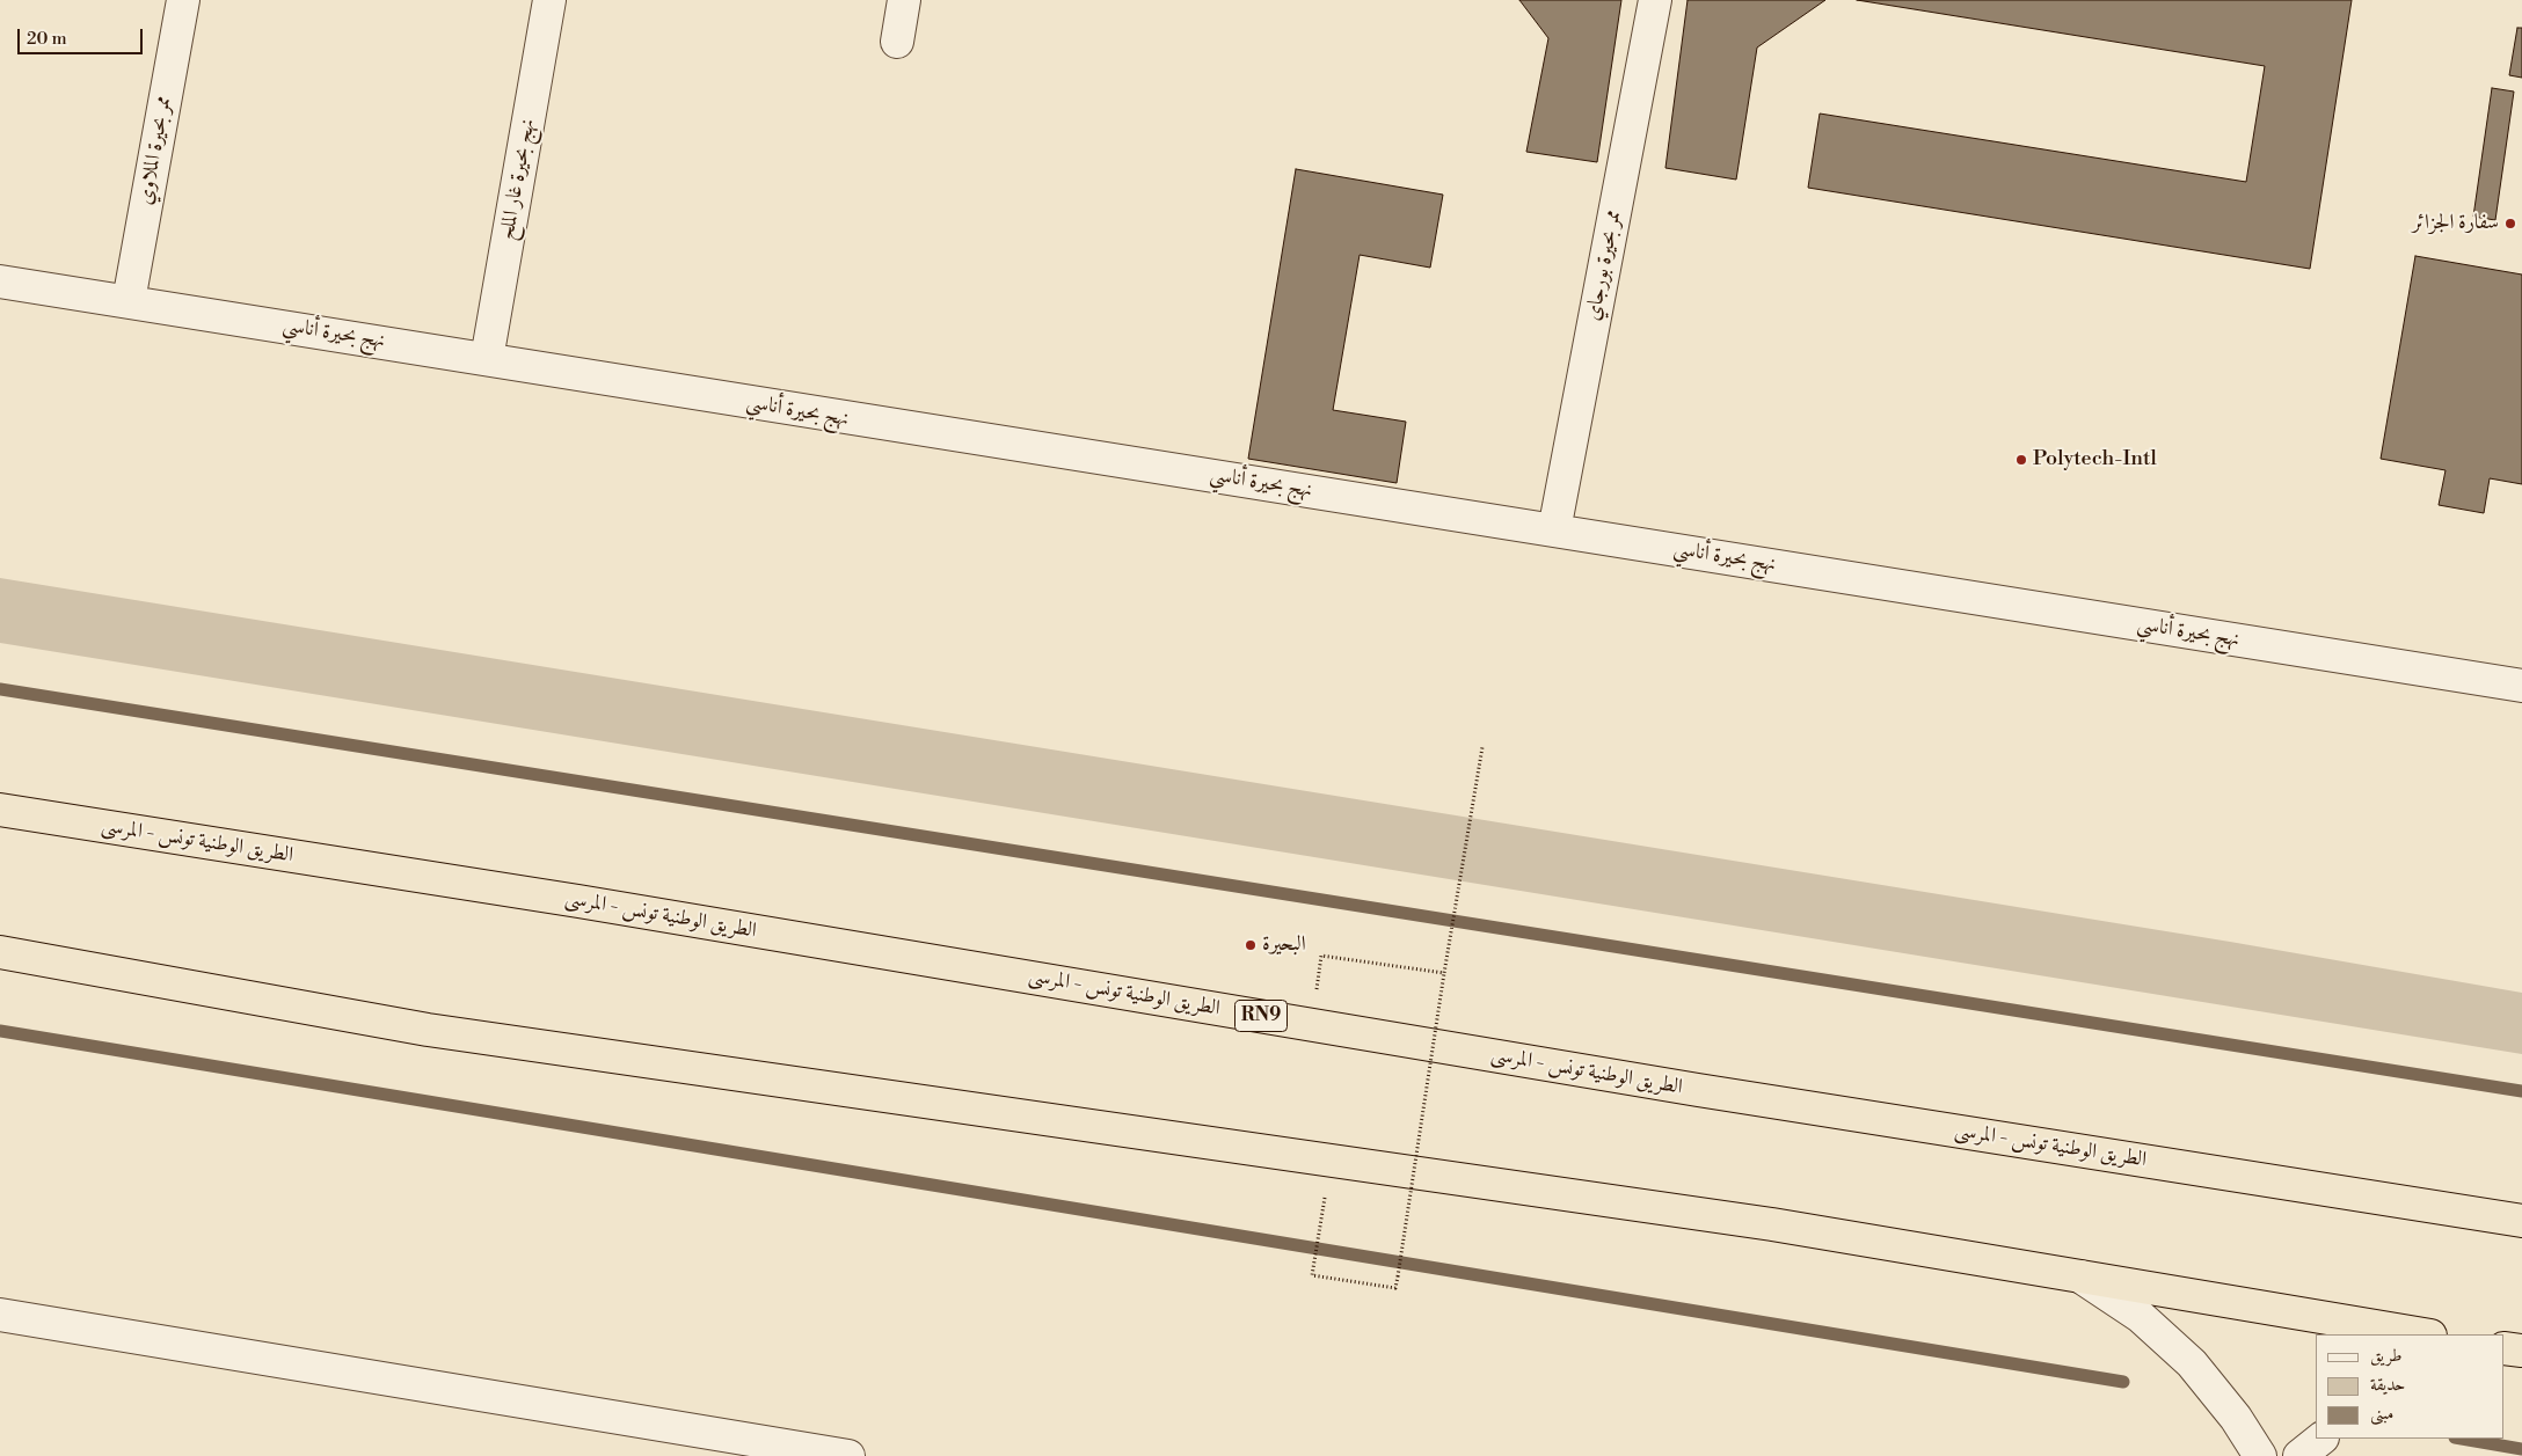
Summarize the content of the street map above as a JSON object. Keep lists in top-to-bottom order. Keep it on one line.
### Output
{"streets":{"highway":["الطريق الوطنية تونس - المرسى","RN9"],"street":["ممر بحيرة الملاوي","نهج بحيرة غار الملح","ممر بحيرة بورجاي","نهج بحيرة أناسي"]},"crossings":[["ممر بحيرة الملاوي","نهج بحيرة أناسي"],["نهج بحيرة غار الملح","نهج بحيرة أناسي"],["ممر بحيرة بورجاي","نهج بحيرة أناسي"]],"places":["سفارة الجزائر","Polytech-Intl","البحيرة"],"legend":["طريق","حديقة","مبنى"],"scale_bar":"20 m"}
